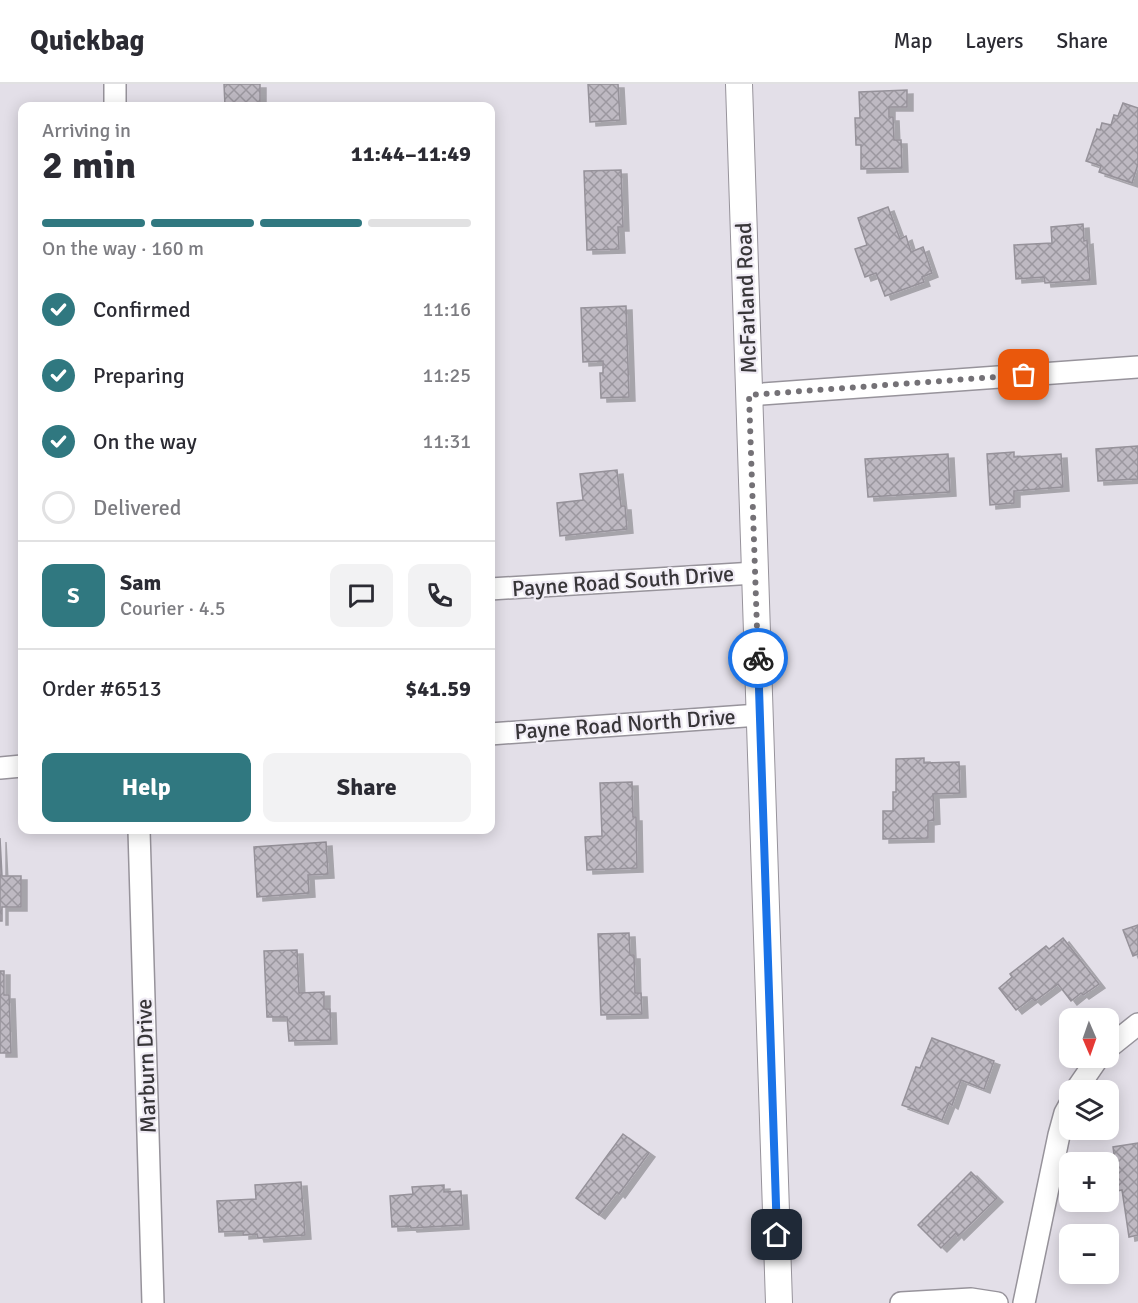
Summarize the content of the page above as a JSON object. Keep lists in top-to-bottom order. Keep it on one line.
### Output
{"streets":{"street":["McFarland Road","Payne Road South Drive","Payne Road North Drive","Marburn Drive"]},"crossings":[["McFarland Road","Payne Road South Drive"],["McFarland Road","Payne Road North Drive"]],"north":"bottom","page":{"header":"Quickbag","nav":["Map","Layers","Share"],"heading":["2 min","Arriving in","11:44–11:49"],"panel":["Sam","Courier · 4.5","Order #6513","$41.59"],"bar":"On the way · 160 m","list":[["Confirmed","11:16"],["Preparing","11:25"],["On the way","11:31"],"Delivered"],"round":"S","buttons":["Help","Share"],"map_buttons":["+","−"]}}
